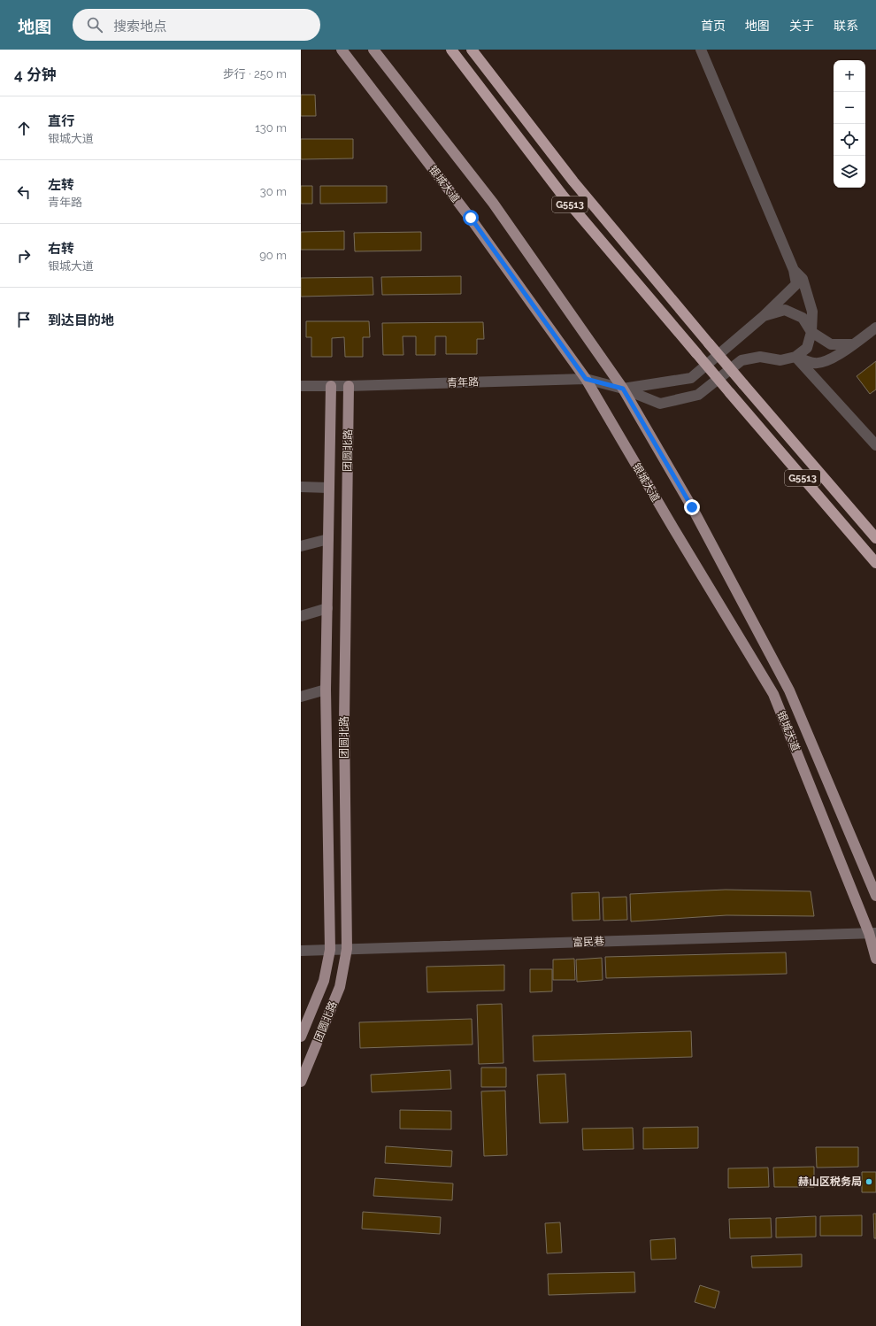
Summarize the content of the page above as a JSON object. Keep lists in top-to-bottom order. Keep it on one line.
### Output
{"streets":{"highway":["G5513"],"main road":["银城大道","团圆北路"],"street":["青年路","富民巷"]},"crossings":[["银城大道","青年路"],["银城大道","富民巷"],["青年路","团圆北路"],["团圆北路","富民巷"]],"places":["赫山区税务局"],"page":{"header":"地图","search":"搜索地点","nav":["首页","地图","关于","联系"],"heading":["4 分钟","步行 · 250 m"],"map_buttons":["+","−"],"list":[["直行","银城大道","130 m"],["左转","青年路","30 m"],["右转","银城大道","90 m"],"到达目的地"]}}
